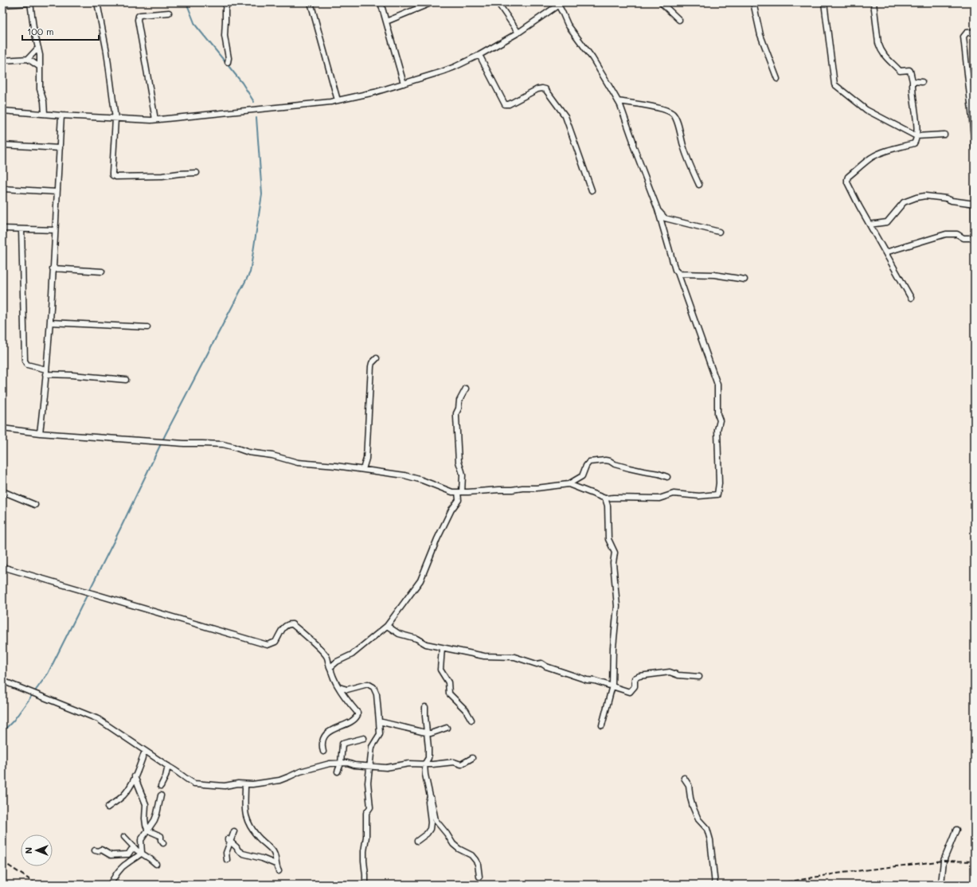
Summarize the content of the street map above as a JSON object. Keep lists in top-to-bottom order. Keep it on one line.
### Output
{"scale_bar":"100 m","north":"left"}
